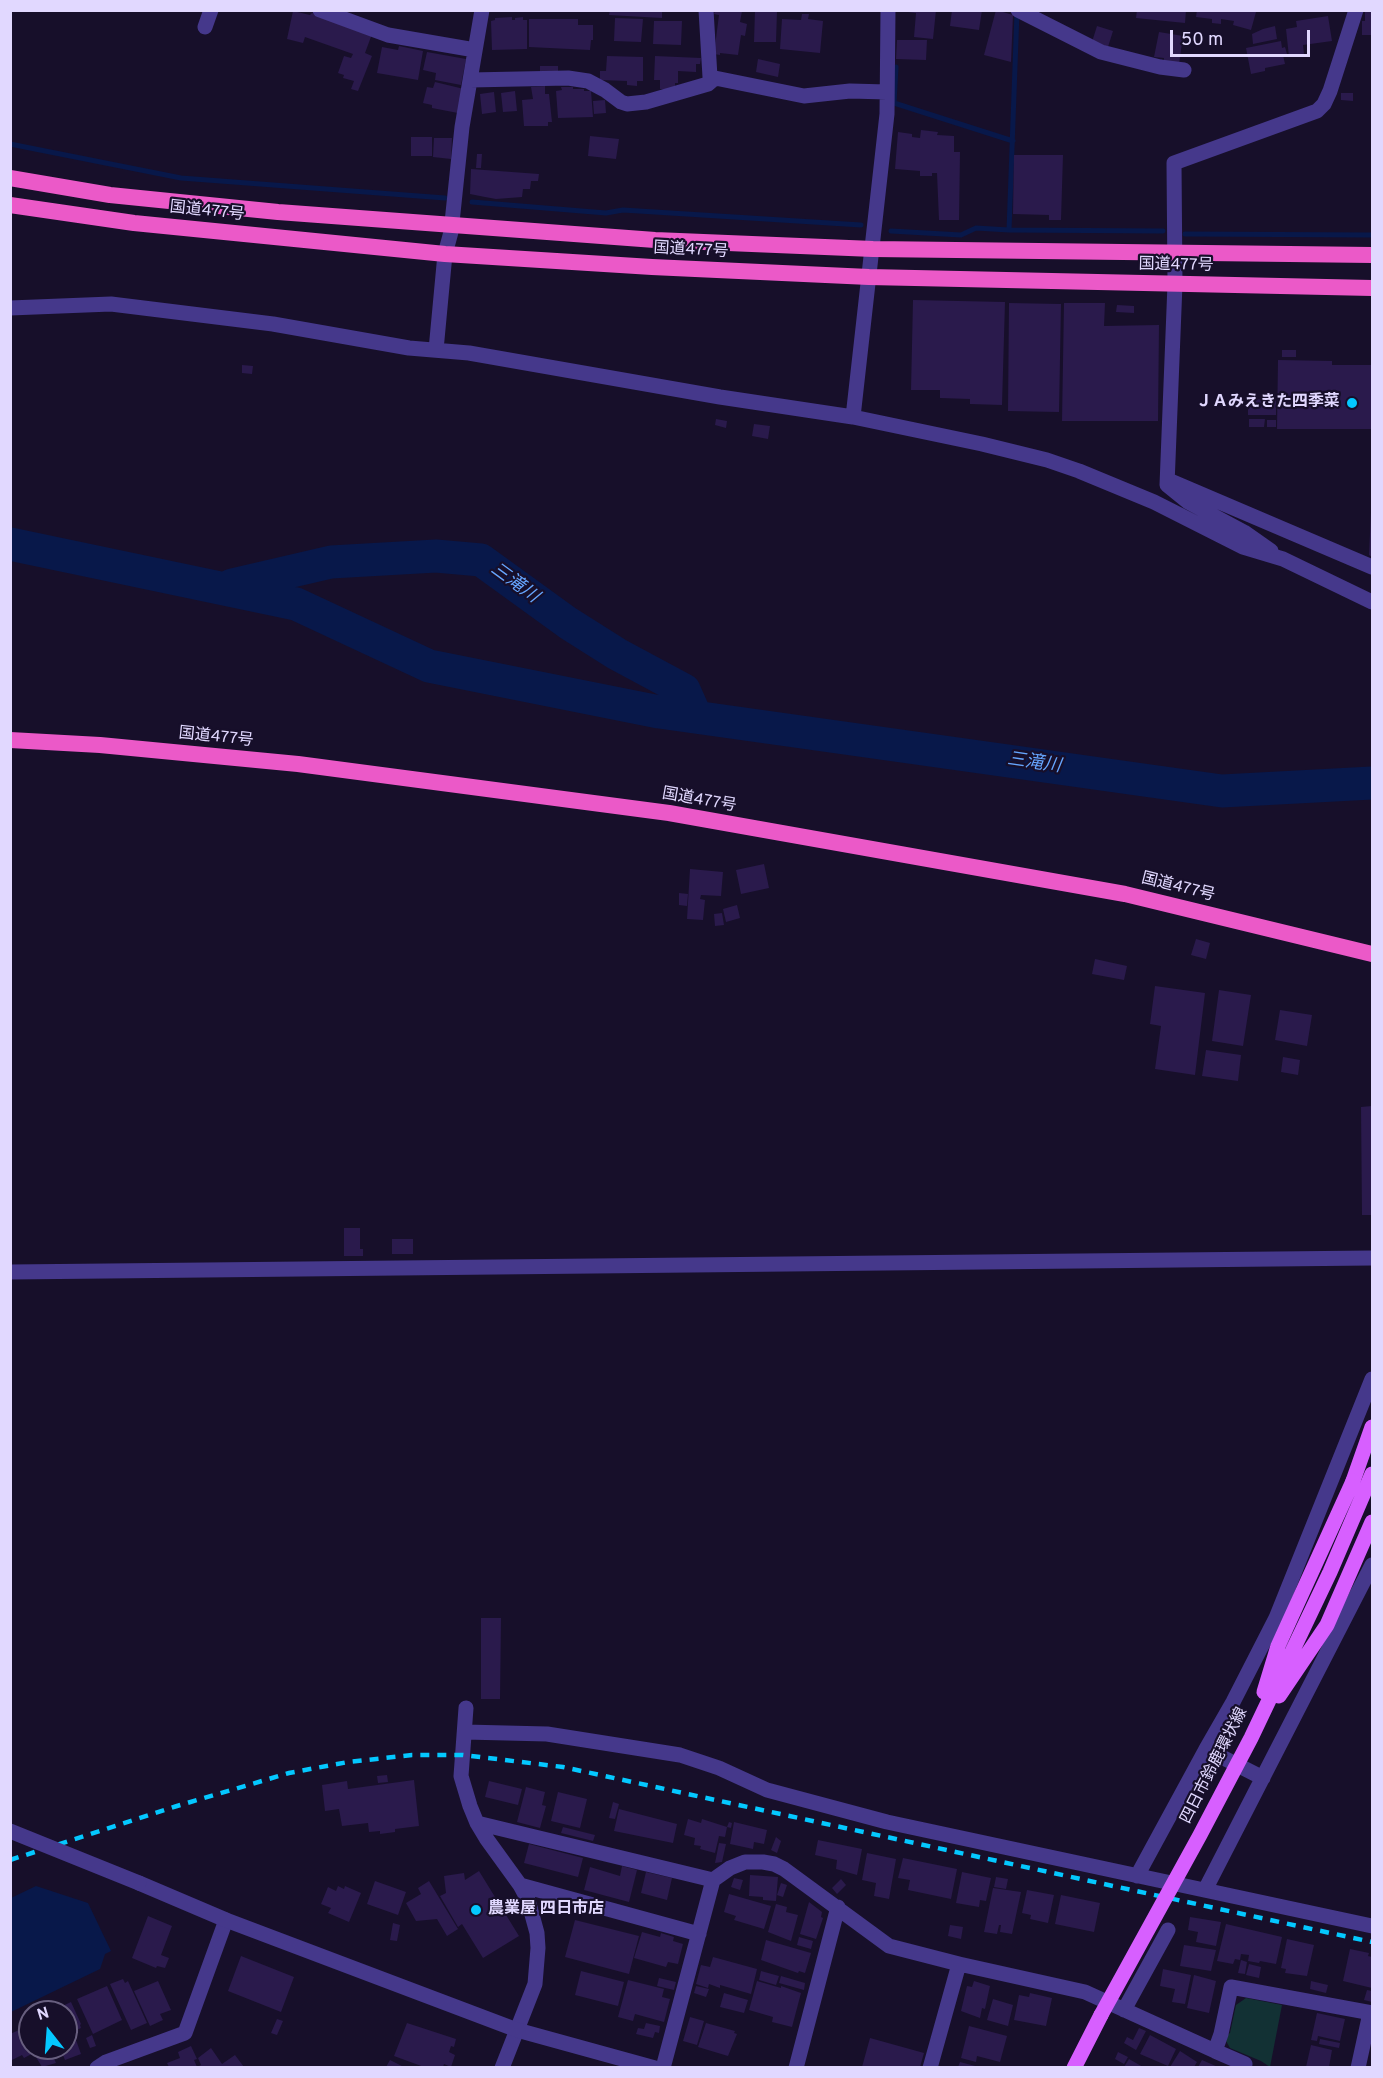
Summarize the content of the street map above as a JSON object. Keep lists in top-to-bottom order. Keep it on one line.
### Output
{"streets":{"highway":["国道477号"],"main road":["四日市鈴鹿環状線"]},"water":["三滝川"],"places":["ＪＡみえきた四季菜","農業屋 四日市店"],"scale_bar":"50 m","north":"top"}
